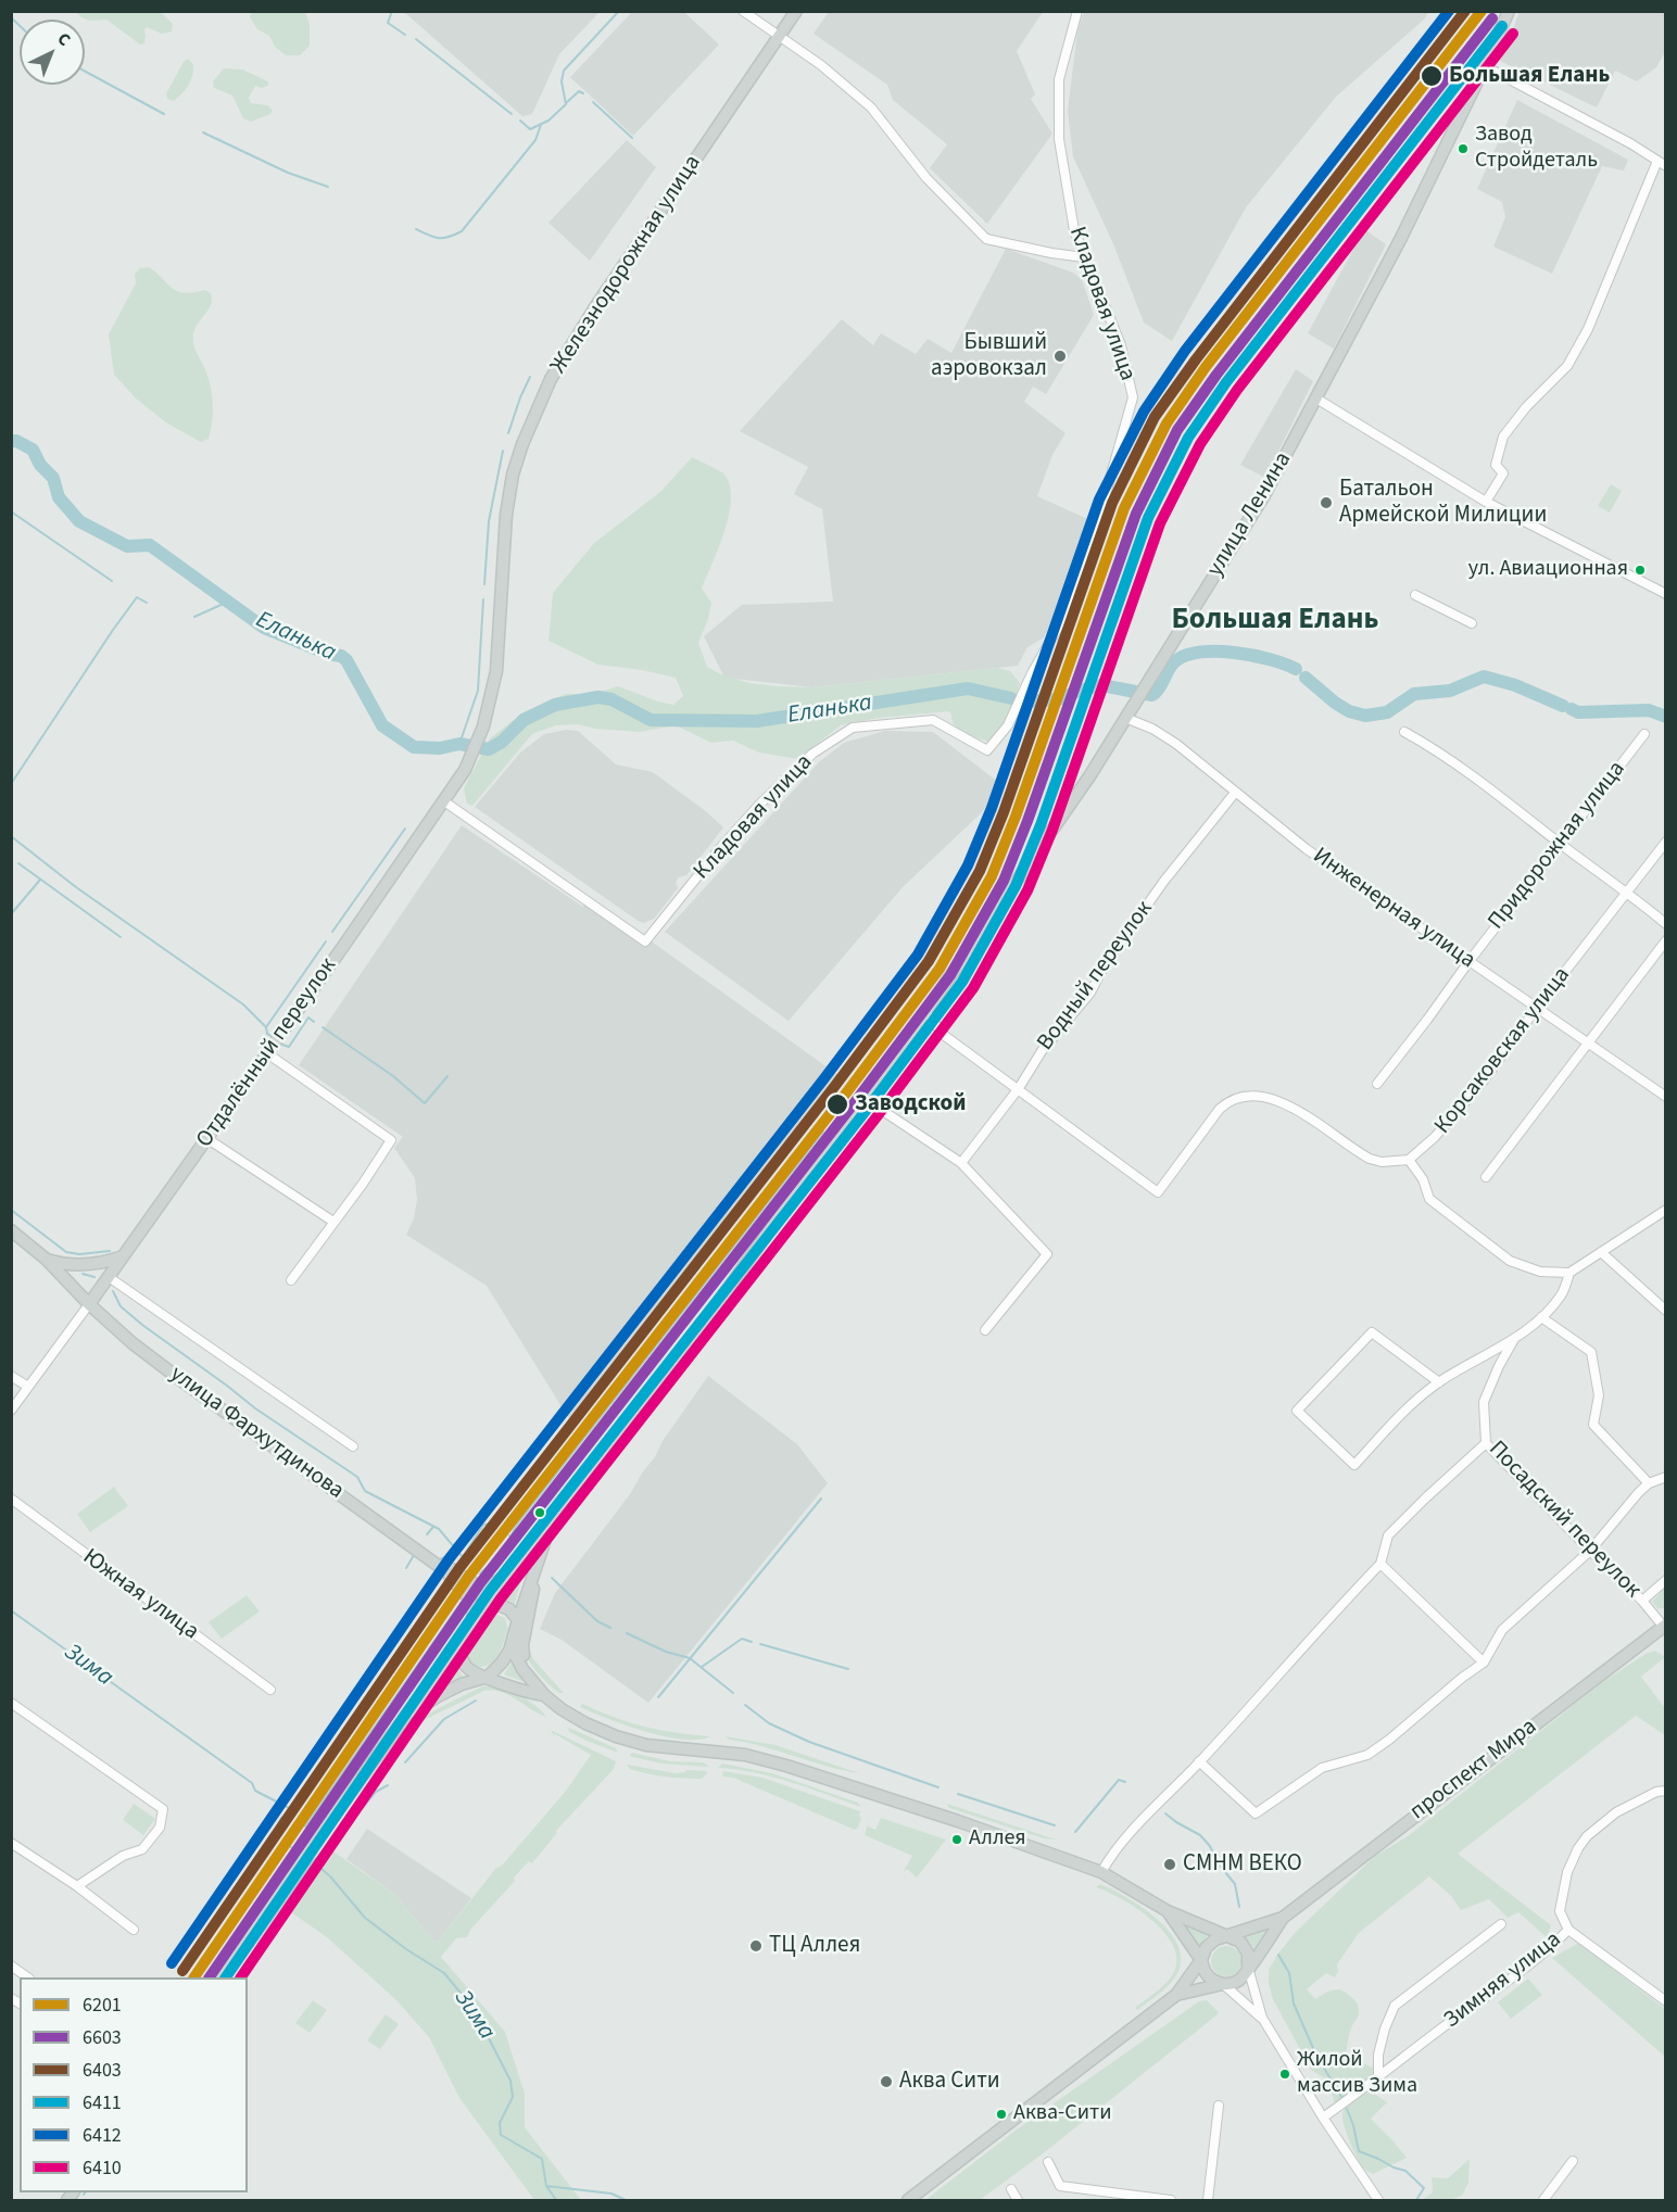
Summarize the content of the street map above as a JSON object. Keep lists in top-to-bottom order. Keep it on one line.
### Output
{"streets":{"main road":["Железнодорожная улица","улица Ленина","Отдалённый переулок","улица Фархутдинова","проспект Мира"],"street":["Кладовая улица","Придорожная улица","Инженерная улица","Водный переулок","Корсаковская улица","Посадский переулок","Южная улица","Зимняя улица"]},"crossings":[["Железнодорожная улица","Кладовая улица"],["Железнодорожная улица","Отдалённый переулок"],["Кладовая улица","Отдалённый переулок"],["улица Ленина","Инженерная улица"],["улица Ленина","улица Фархутдинова"],["Придорожная улица","Инженерная улица"],["Инженерная улица","Водный переулок"],["Инженерная улица","Корсаковская улица"],["Отдалённый переулок","улица Фархутдинова"],["Посадский переулок","проспект Мира"]],"districts":["Большая Елань"],"water":["Еланька","Зима"],"places":["Большая Елань","Завод Стройдеталь","Бывший аэровокзал","Батальон Армейской Милиции","ул. Авиационная","Заводской","Аллея","СМНМ ВЕКО","ТЦ Аллея","Жилой массив Зима","Аква Сити","Аква-Сити"],"lines":["transit line 6201","transit line 6403","transit line 6412","transit line 6603","transit line 6411","transit line 6410"],"legend":["6201","6603","6403","6411","6412","6410"],"north":"top right"}
